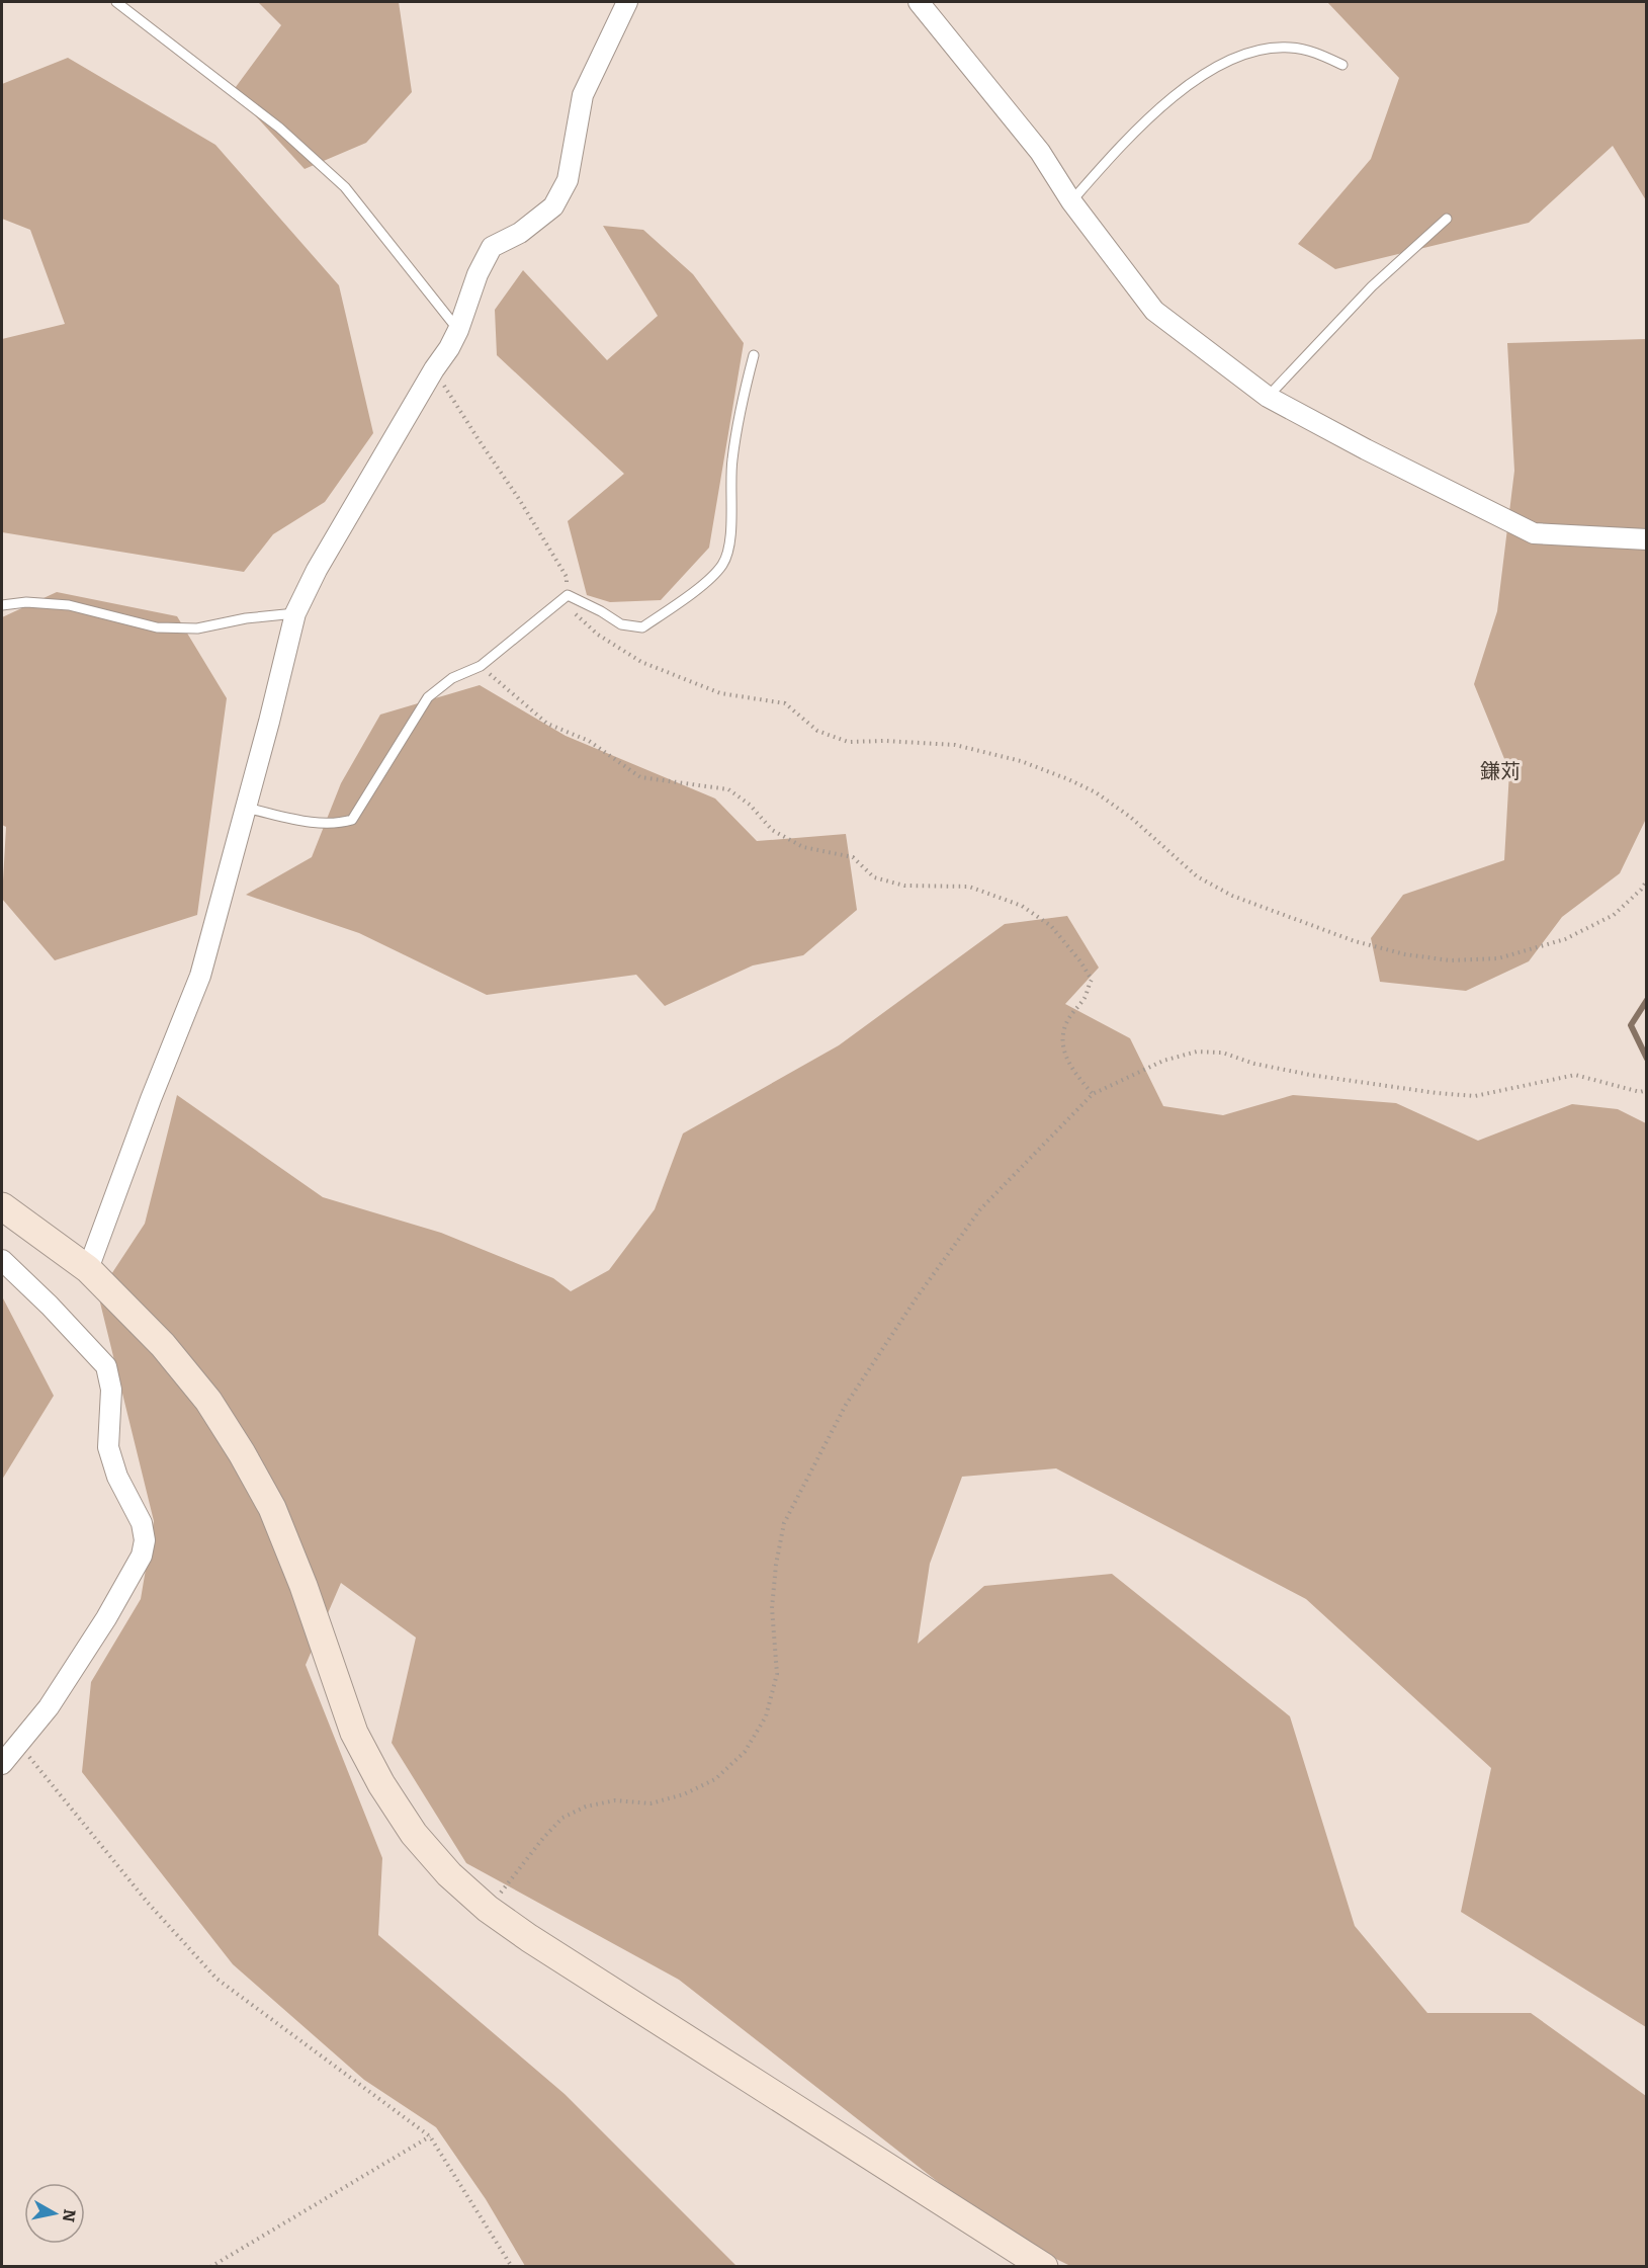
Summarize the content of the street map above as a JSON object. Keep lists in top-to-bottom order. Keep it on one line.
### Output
{"districts":["鎌苅"],"north":"right"}
